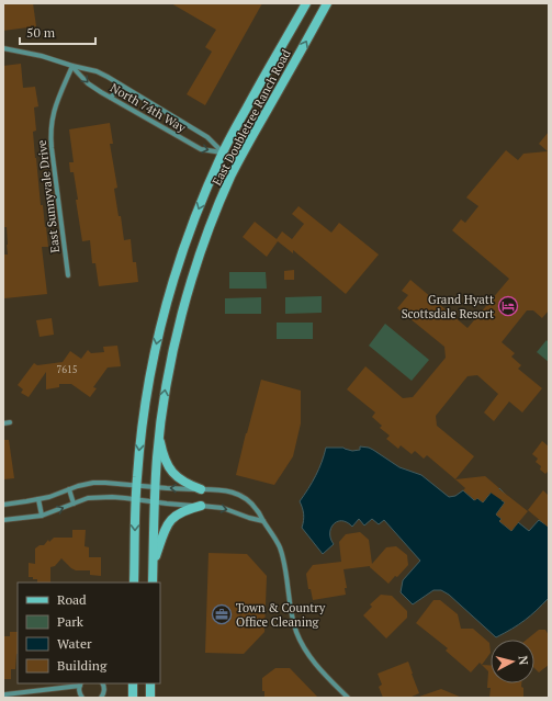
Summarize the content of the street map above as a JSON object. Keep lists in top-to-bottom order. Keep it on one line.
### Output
{"streets":{"main road":["East Doubletree Ranch Road"],"street":["North 74th Way","East Sunnyvale Drive"]},"crossings":[["North 74th Way","East Doubletree Ranch Road"],["North 74th Way","East Sunnyvale Drive"]],"places":{"hotel":["Grand Hyatt Scottsdale Resort"],"office":["Town & Country Office Cleaning"]},"house_numbers":["7615"],"legend":["Road","Park","Water","Building"],"scale_bar":"50 m","north":"right"}
